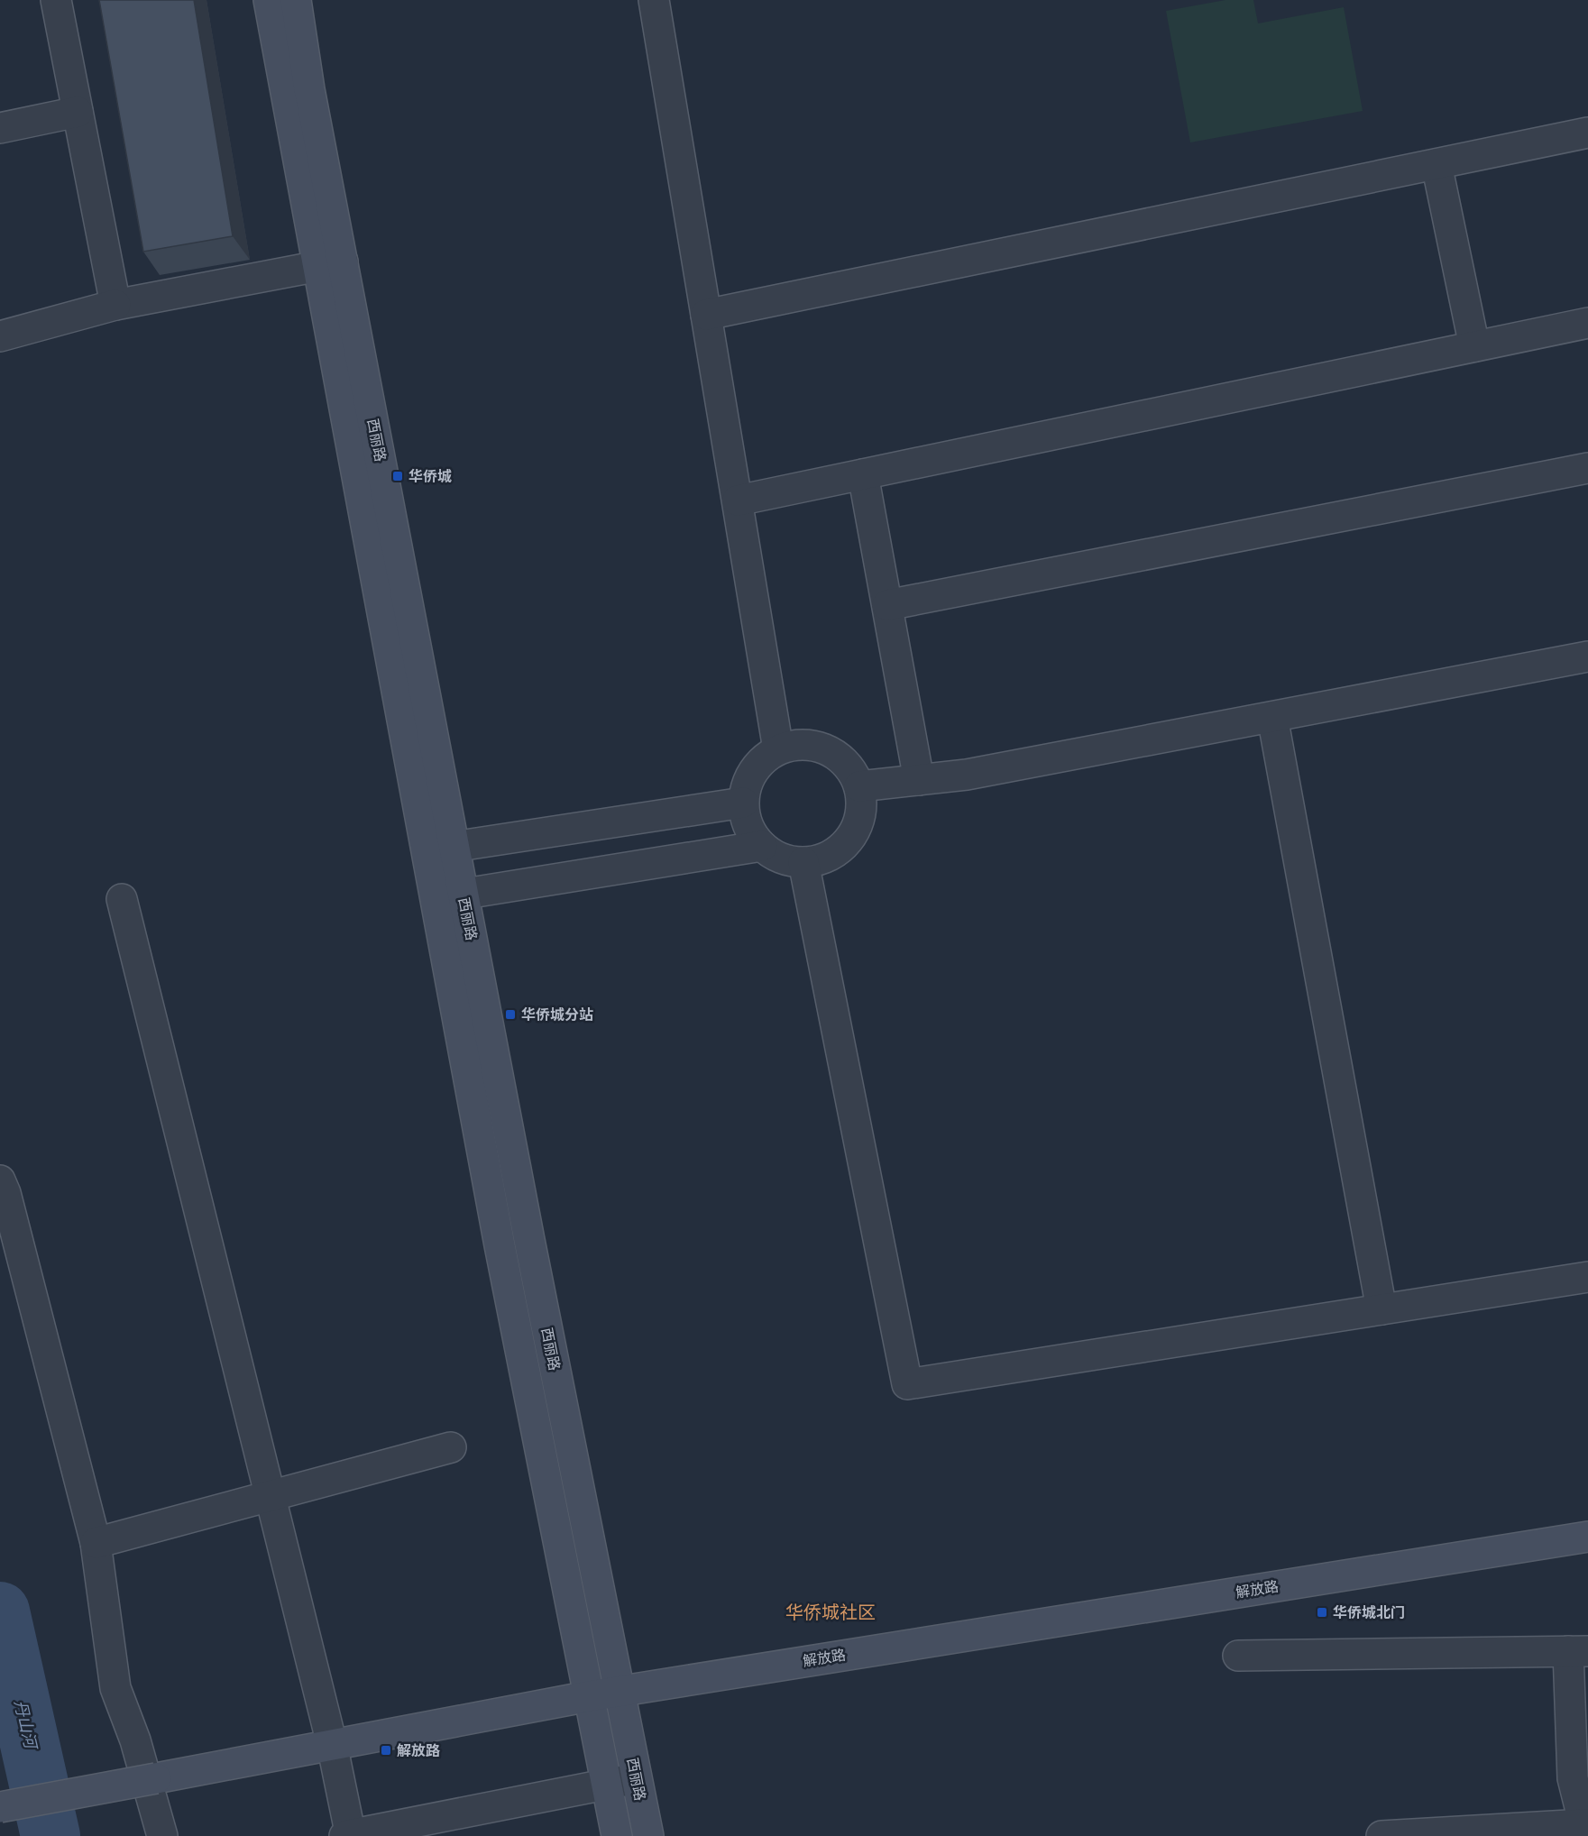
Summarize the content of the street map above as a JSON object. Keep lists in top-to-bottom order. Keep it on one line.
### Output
{"streets":{"main road":["西丽路","解放路"]},"crossings":[["西丽路","解放路"]],"districts":["华侨城社区"],"water":["丹山河"],"places":{"transit":["华侨城","华侨城分站","华侨城北门","解放路"]}}
